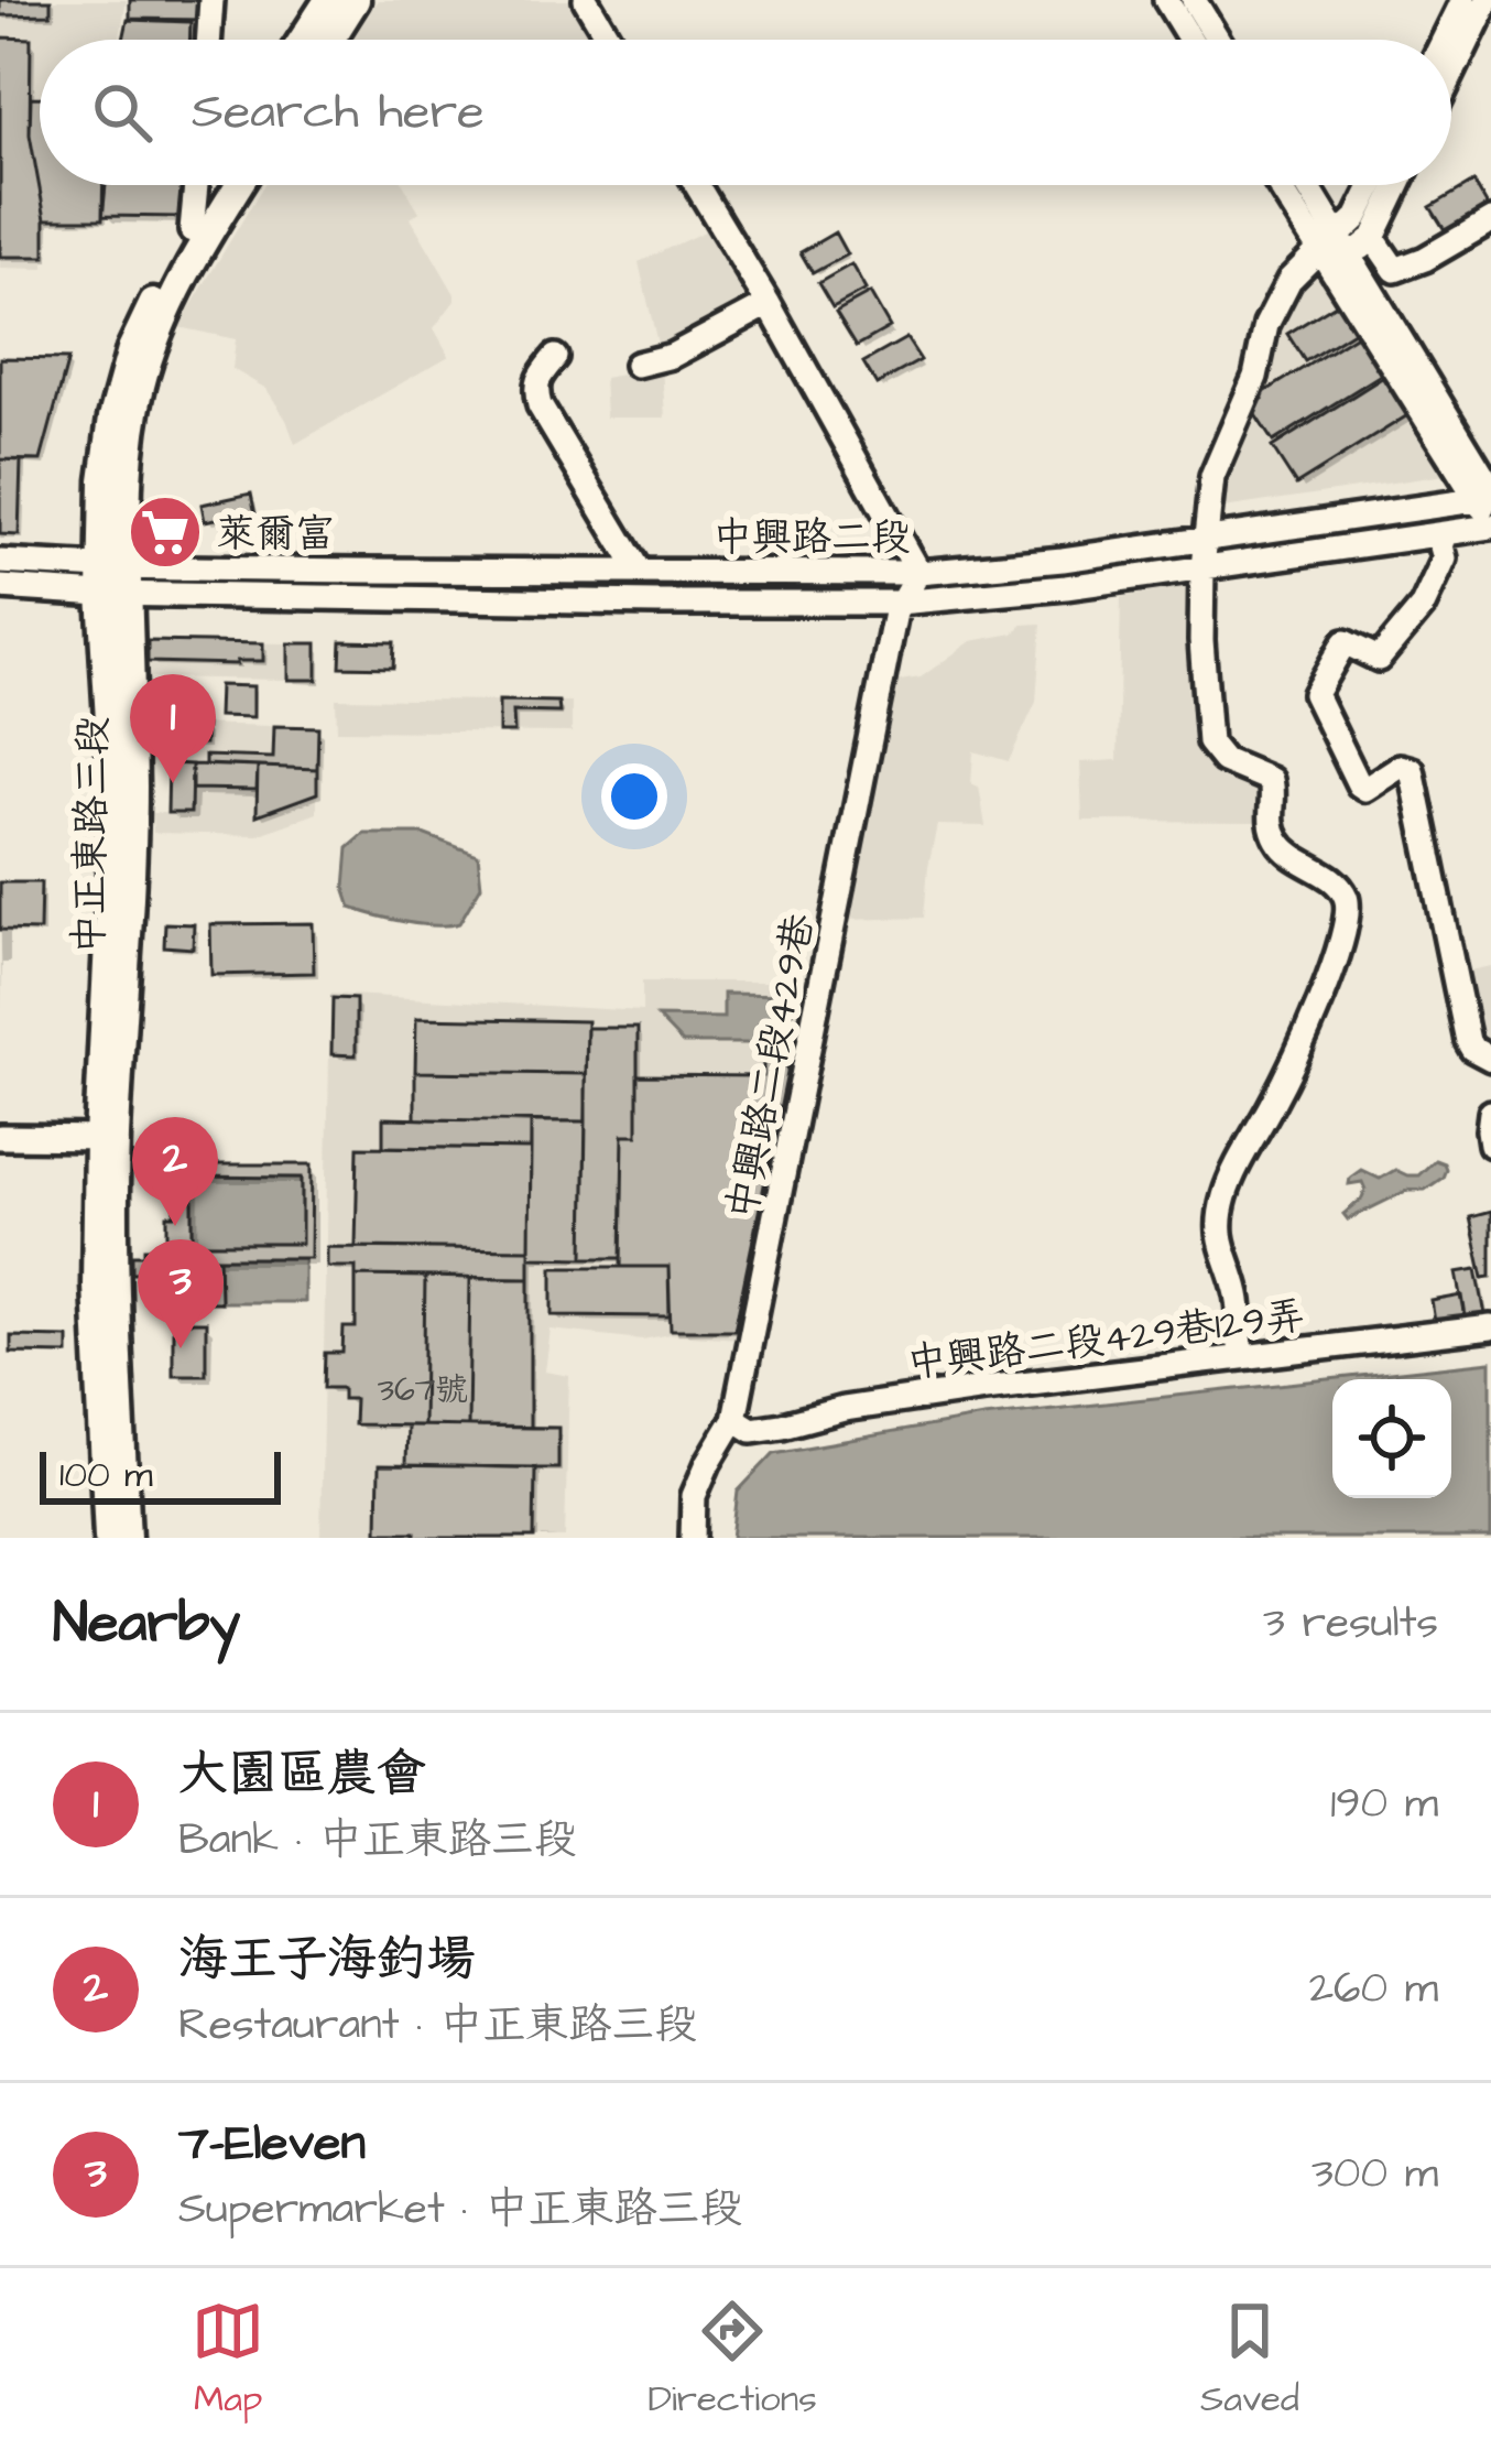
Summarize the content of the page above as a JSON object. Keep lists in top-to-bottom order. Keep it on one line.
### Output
{"streets":{"main road":["中正東路三段"],"street":["中興路二段","中興路二段429巷","中興路二段429巷129弄"]},"crossings":[["中興路二段","中正東路三段"],["中興路二段","中興路二段429巷"],["中興路二段429巷","中興路二段429巷129弄"]],"places":{"supermarket":["萊爾富"]},"house_numbers":["367號"],"scale_bar":"100 m","page":{"search":"Search here","pins":["1","2","3"],"scale":"100 m","heading":["Nearby","3 results"],"list":[{"mark":"1","name":"大園區農會","note":"Bank · 中正東路三段","value":"190 m"},{"mark":"2","name":"海王子海釣場","note":"Restaurant · 中正東路三段","value":"260 m"},{"mark":"3","name":"7-Eleven","note":"Supermarket · 中正東路三段","value":"300 m"}],"nav":["Map","Directions","Saved"]}}
